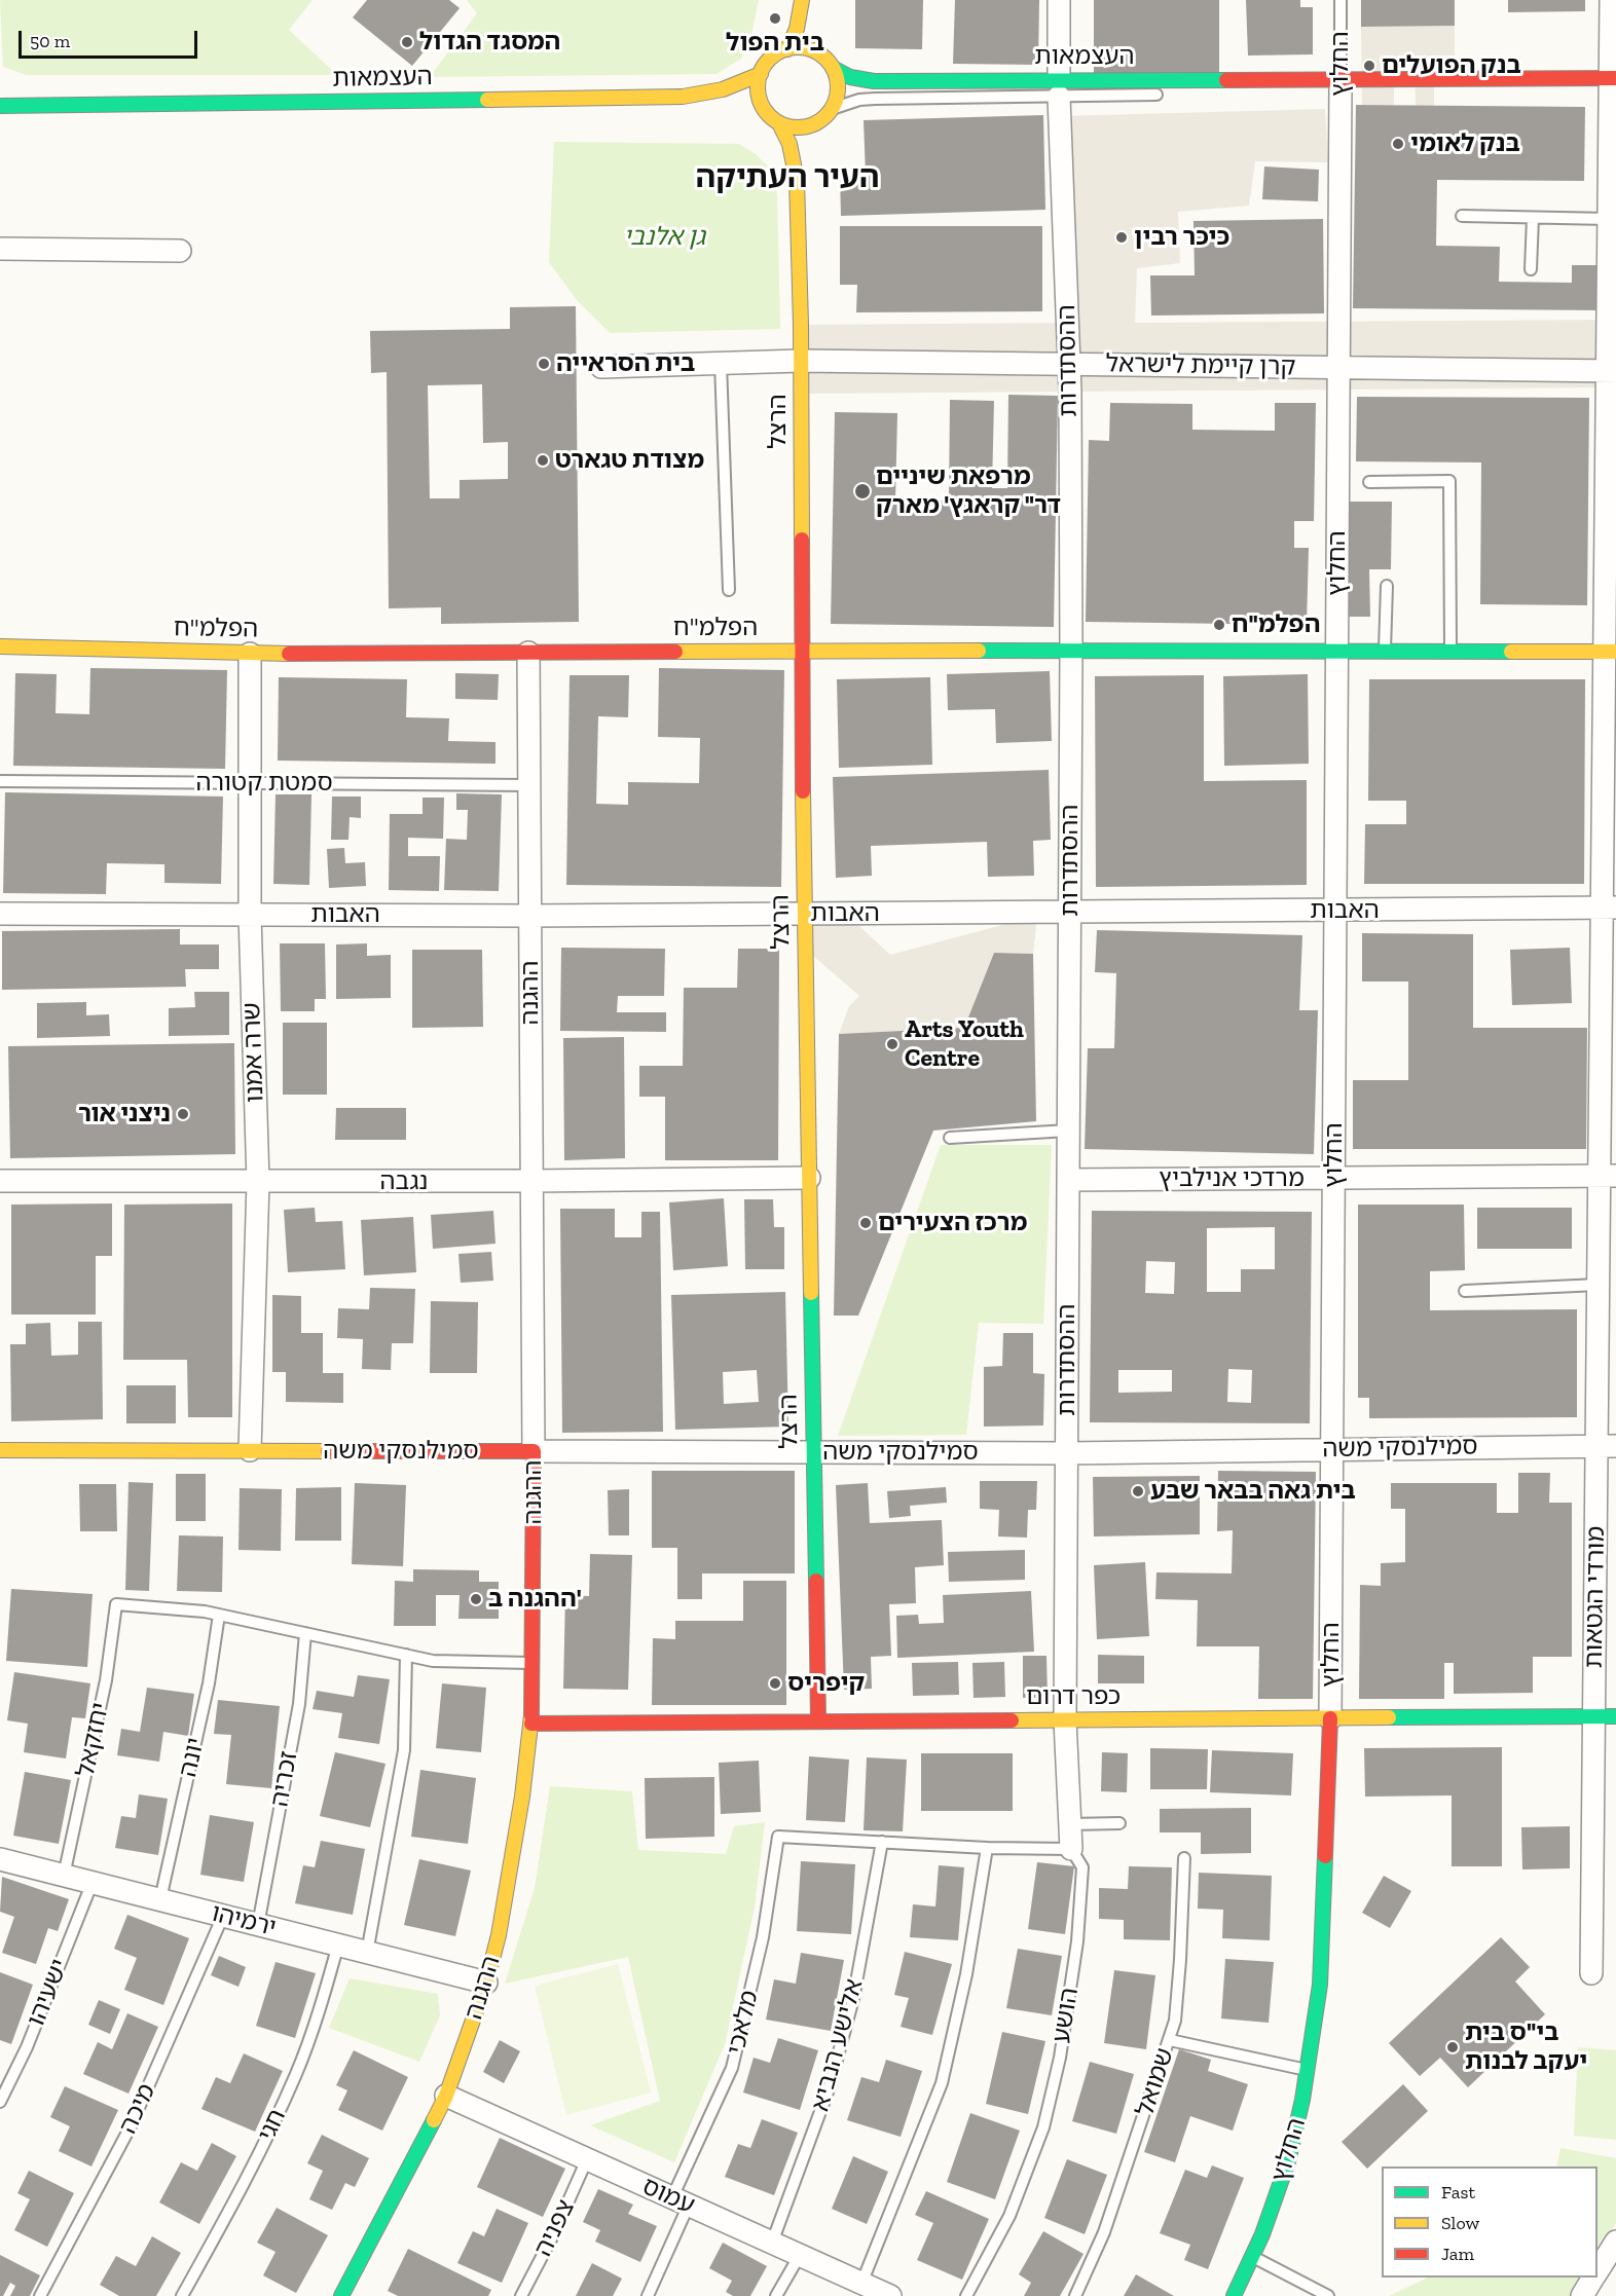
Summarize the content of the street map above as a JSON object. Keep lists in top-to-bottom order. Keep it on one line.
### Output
{"streets":{"street":["העצמאות","החלוץ","ההסתדרות","קרן קיימת לישראל","הרצל","הפלמ\"ח","האבות","ההגנה","שרה אמנו","מרדכי אנילביץ","נגבה","סמילנסקי משה","מורדי הגטאות","כפר דרום","ירמיהו","הושע","עמוס"],"lane":["סמטת קטורה","יחזקאל","יונה","זכריה","ישעיהו","מלאכי","אלישע הנביא","שמואל","מיכה","חגי","צפניה"]},"crossings":[["העצמאות","החלוץ"],["העצמאות","ההסתדרות"],["העצמאות","הרצל"],["העצמאות","מורדי הגטאות"],["החלוץ","קרן קיימת לישראל"],["החלוץ","הפלמ\"ח"],["החלוץ","האבות"],["החלוץ","מרדכי אנילביץ"],["החלוץ","סמילנסקי משה"],["החלוץ","כפר דרום"],["ההסתדרות","קרן קיימת לישראל"],["ההסתדרות","הפלמ\"ח"],["ההסתדרות","האבות"],["ההסתדרות","מרדכי אנילביץ"],["ההסתדרות","סמילנסקי משה"],["ההסתדרות","כפר דרום"],["ההסתדרות","הושע"],["קרן קיימת לישראל","הרצל"],["קרן קיימת לישראל","מורדי הגטאות"],["הרצל","הפלמ\"ח"],["הרצל","האבות"],["הרצל","נגבה"],["הרצל","סמילנסקי משה"],["הרצל","כפר דרום"],["הפלמ\"ח","ההגנה"],["הפלמ\"ח","שרה אמנו"],["הפלמ\"ח","מורדי הגטאות"],["סמטת קטורה","ההגנה"],["סמטת קטורה","שרה אמנו"],["האבות","ההגנה"],["האבות","שרה אמנו"],["האבות","מורדי הגטאות"],["ההגנה","נגבה"],["ההגנה","סמילנסקי משה"],["ההגנה","כפר דרום"],["ההגנה","ירמיהו"],["ההגנה","עמוס"],["שרה אמנו","נגבה"],["שרה אמנו","סמילנסקי משה"],["מרדכי אנילביץ","מורדי הגטאות"],["סמילנסקי משה","מורדי הגטאות"],["מורדי הגטאות","כפר דרום"],["כפר דרום","הושע"],["יחזקאל","יונה"],["יחזקאל","ירמיהו"],["יונה","ירמיהו"],["זכריה","ירמיהו"],["ירמיהו","ישעיהו"],["ירמיהו","מיכה"],["ירמיהו","חגי"],["מלאכי","אלישע הנביא"],["מלאכי","עמוס"],["אלישע הנביא","עמוס"],["עמוס","צפניה"]],"districts":["העיר העתיקה"],"parks":["גן אלנבי"],"places":["בית הפול","המסגד הגדול","בנק הפועלים","בנק לאומי","כיכר רבין","בית הסראייה","מצודת טגארט","מרפאת שיניים דר\" קראגץ' מארק","הפלמ\"ח","Arts Youth Centre","ניצני אור","מרכז הצעירים","בית גאה בבאר שבע","ההגנה ב'","קיפריס","בי\"ס בית יעקב לבנות"],"legend":["Fast","Slow","Jam"],"scale_bar":"50 m"}
